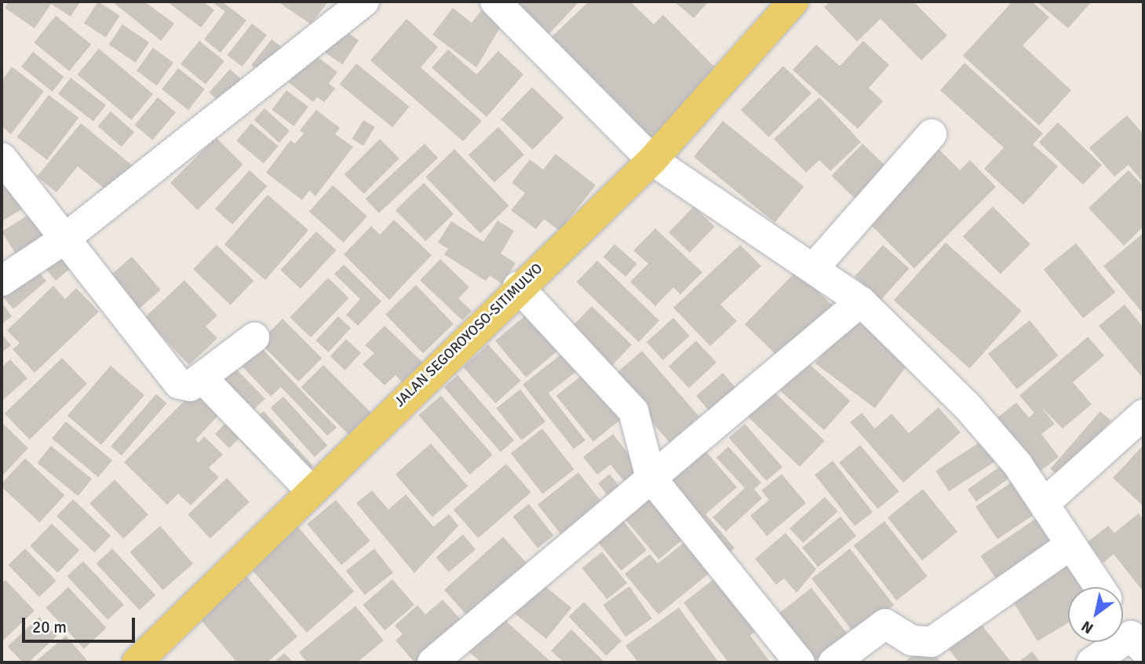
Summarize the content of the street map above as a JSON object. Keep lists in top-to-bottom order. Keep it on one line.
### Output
{"streets":{"main road":["JALAN SEGOROYOSO-SITIMULYO"]},"scale_bar":"20 m","north":"bottom left"}
